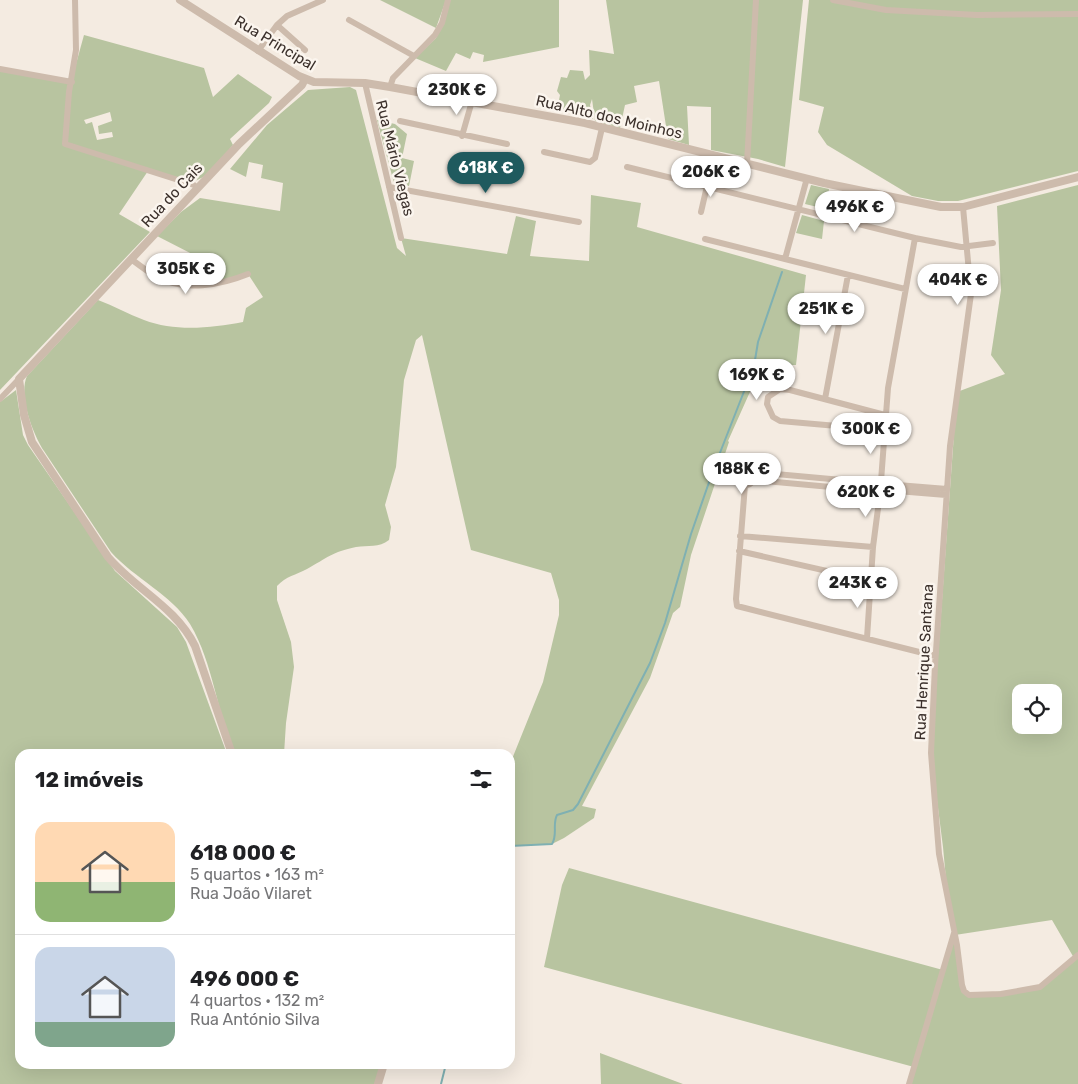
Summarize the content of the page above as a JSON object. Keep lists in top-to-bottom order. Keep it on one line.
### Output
{"streets":{"street":["Rua Principal","Rua Alto dos Moinhos","Rua Mário Viegas","Rua do Cais","Rua Henrique Santana"]},"crossings":[["Rua Principal","Rua Alto dos Moinhos"],["Rua Principal","Rua Mário Viegas"],["Rua Principal","Rua do Cais"],["Rua Alto dos Moinhos","Rua Mário Viegas"],["Rua Alto dos Moinhos","Rua Henrique Santana"]],"page":{"price":["230K €","618K €","206K €","496K €","305K €","404K €","251K €","169K €","300K €","188K €","620K €","243K €"],"heading":"12 imóveis","list":[{"name":"618 000 €","note":"5 quartos · 163 m² · Rua João Vilaret"},{"name":"496 000 €","note":"4 quartos · 132 m² · Rua António Silva"}]}}
